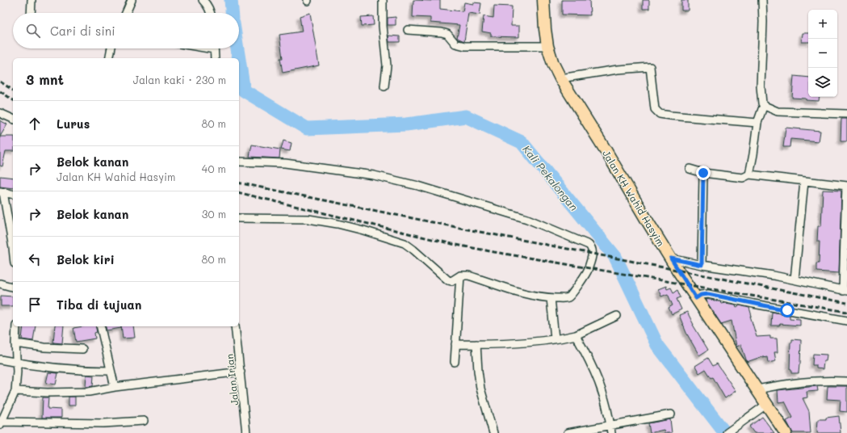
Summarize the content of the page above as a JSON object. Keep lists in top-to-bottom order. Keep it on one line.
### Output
{"streets":{"main road":["Jalan KH Wahid Hasyim"],"street":["Jalan Irian"]},"water":["Kali Pekalongan"],"page":{"map_buttons":["+","−"],"search":"Cari di sini","heading":["3 mnt","Jalan kaki · 230 m"],"list":[["Lurus","80 m"],["Belok kanan","Jalan KH Wahid Hasyim","40 m"],["Belok kanan","30 m"],["Belok kiri","80 m"],"Tiba di tujuan"]}}
